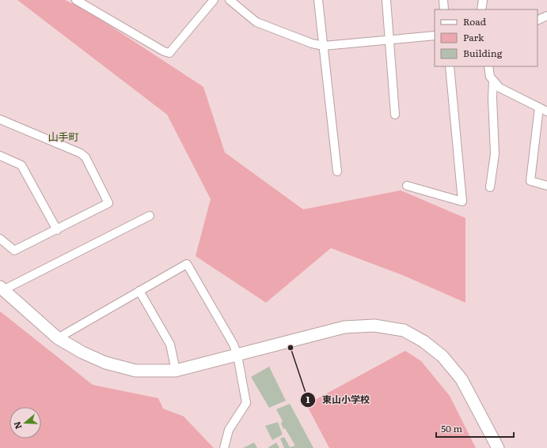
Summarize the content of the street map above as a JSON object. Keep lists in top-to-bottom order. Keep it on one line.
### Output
{"districts":["山手町"],"places":["東山小学校"],"legend":["Road","Park","Building"],"scale_bar":"50 m","north":"left"}
